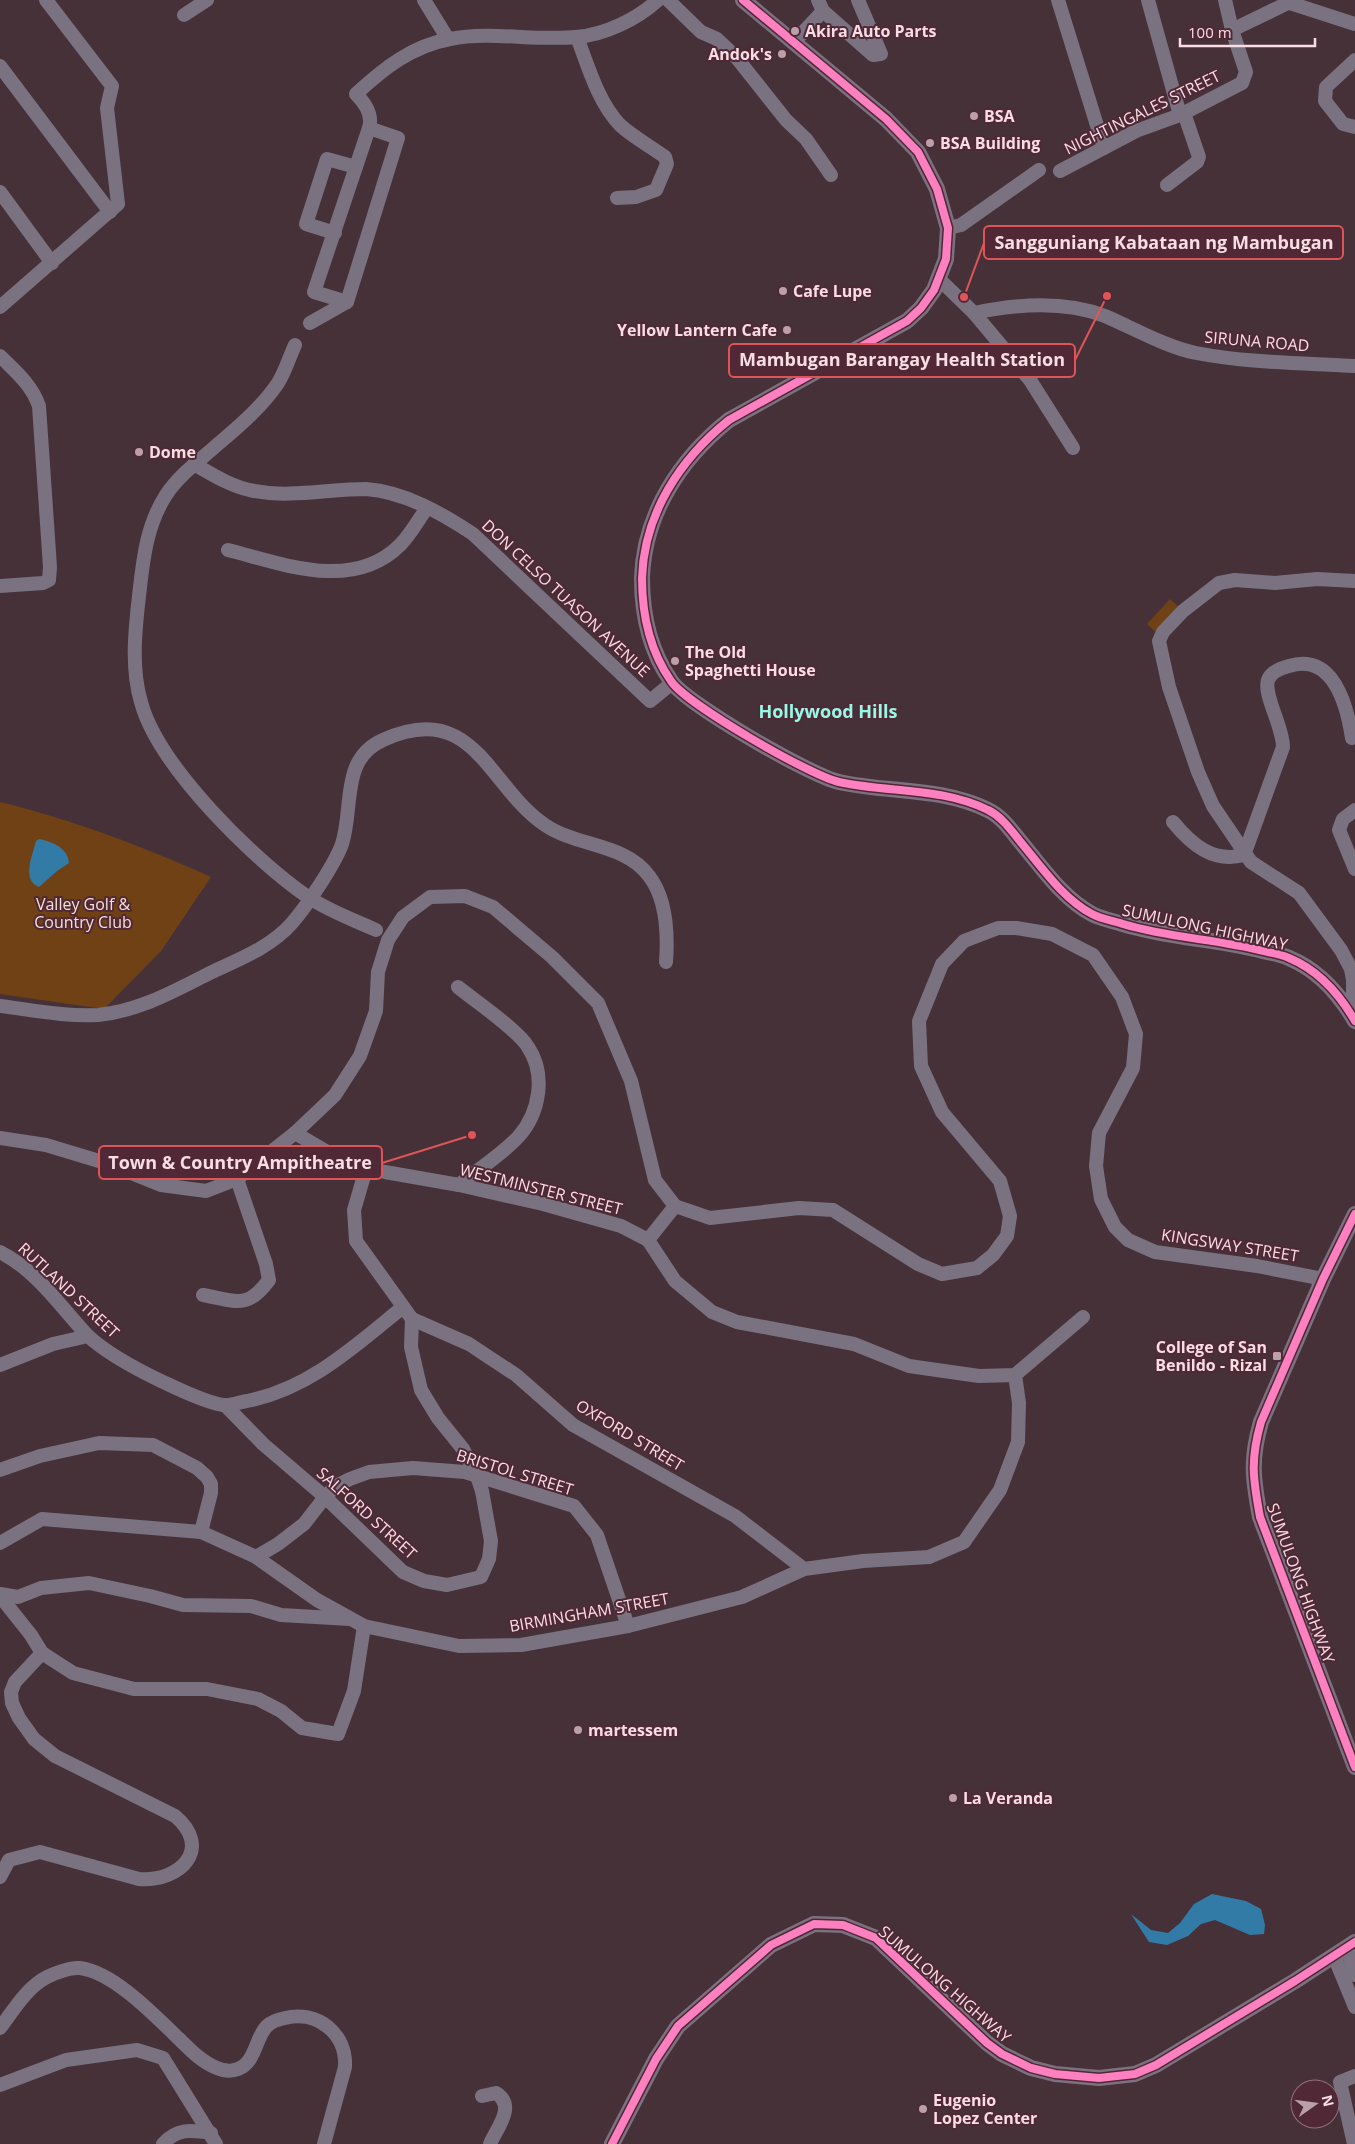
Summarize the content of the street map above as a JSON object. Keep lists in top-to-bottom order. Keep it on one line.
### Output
{"streets":{"main road":["SUMULONG HIGHWAY"],"street":["NIGHTINGALES STREET","SIRUNA ROAD","DON CELSO TUASON AVENUE","WESTMINSTER STREET","KINGSWAY STREET","RUTLAND STREET","OXFORD STREET","BRISTOL STREET","SALFORD STREET","BIRMINGHAM STREET"]},"crossings":[["DON CELSO TUASON AVENUE","SUMULONG HIGHWAY"],["SUMULONG HIGHWAY","KINGSWAY STREET"],["WESTMINSTER STREET","BIRMINGHAM STREET"],["RUTLAND STREET","SALFORD STREET"],["OXFORD STREET","SALFORD STREET"],["OXFORD STREET","BIRMINGHAM STREET"],["BRISTOL STREET","SALFORD STREET"],["BRISTOL STREET","BIRMINGHAM STREET"]],"districts":["Hollywood Hills"],"parks":["Valley Golf & Country Club"],"places":{"other":["Akira Auto Parts","Andok's","BSA","BSA Building","Cafe Lupe","Mambugan Barangay Health Station","Sangguniang Kabataan ng Mambugan","Yellow Lantern Cafe","Dome","The Old Spaghetti House","Town & Country Ampitheatre","martessem","La Veranda","Eugenio Lopez Center"],"transit":["College of San Benildo - Rizal"]},"scale_bar":"100 m","north":"right"}
